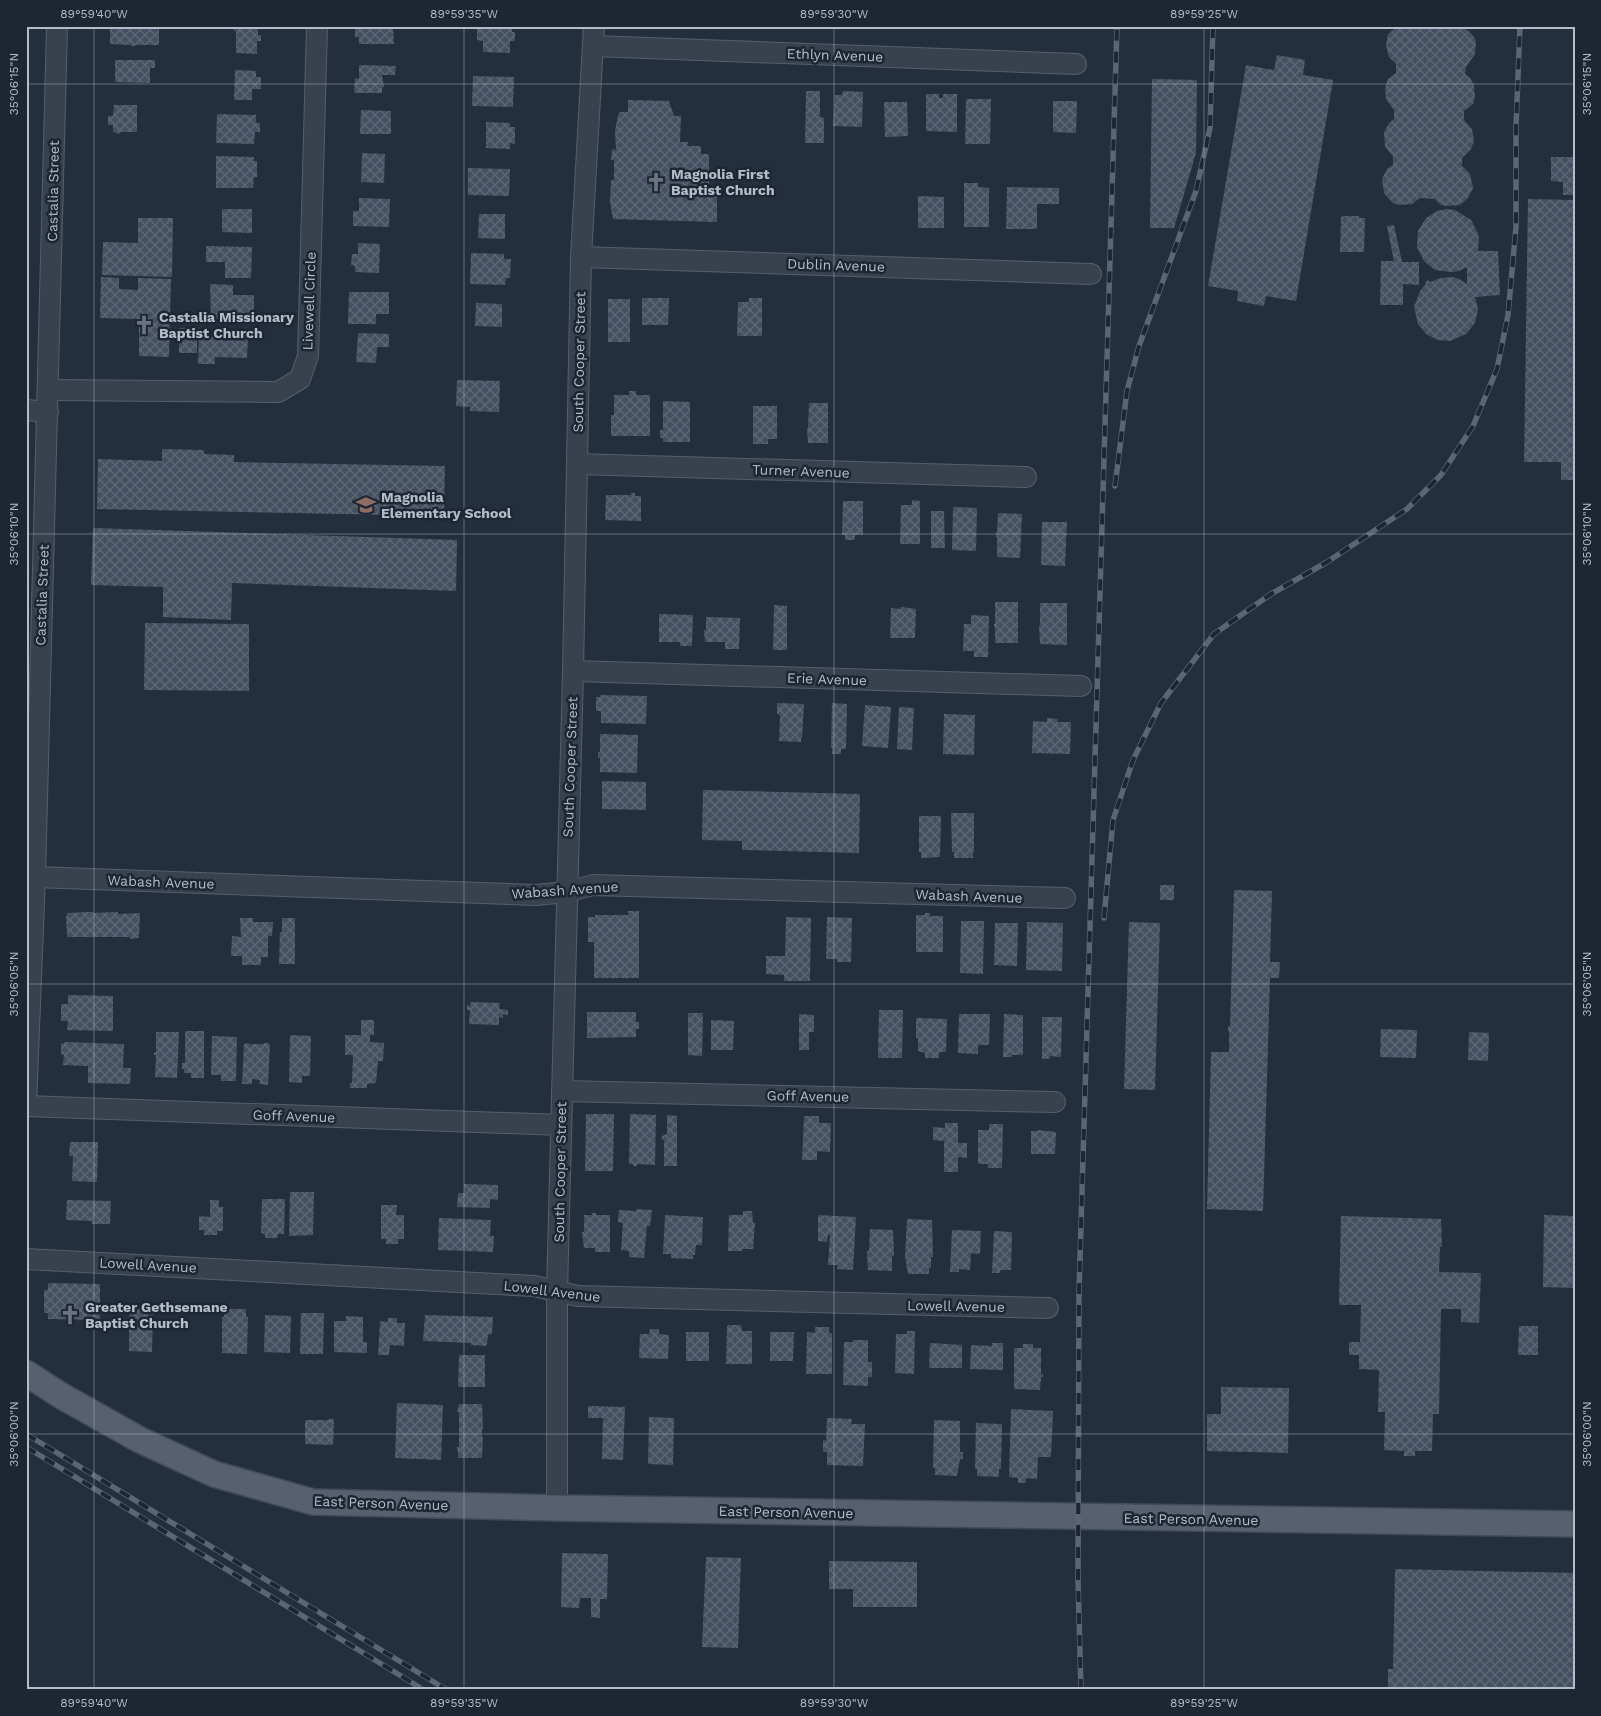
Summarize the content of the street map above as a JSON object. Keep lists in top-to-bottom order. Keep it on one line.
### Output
{"streets":{"main road":["East Person Avenue"],"street":["Ethlyn Avenue","Castalia Street","Dublin Avenue","Livewell Circle","South Cooper Street","Turner Avenue","Erie Avenue","Wabash Avenue","Goff Avenue","Lowell Avenue"]},"crossings":[["Ethlyn Avenue","South Cooper Street"],["Castalia Street","Livewell Circle"],["Castalia Street","Wabash Avenue"],["Castalia Street","Goff Avenue"],["Dublin Avenue","South Cooper Street"],["South Cooper Street","Turner Avenue"],["South Cooper Street","Erie Avenue"],["South Cooper Street","Wabash Avenue"],["South Cooper Street","Goff Avenue"],["South Cooper Street","Lowell Avenue"],["South Cooper Street","East Person Avenue"]],"places":{"church":["Magnolia First Baptist Church","Castalia Missionary Baptist Church","Greater Gethsemane Baptist Church"],"school or university":["Magnolia Elementary School"]},"coordinates":["89°59'40\"W","89°59'35\"W","89°59'30\"W","89°59'25\"W","35°06'15\"N","35°06'10\"N","35°06'05\"N","35°06'00\"N"]}
